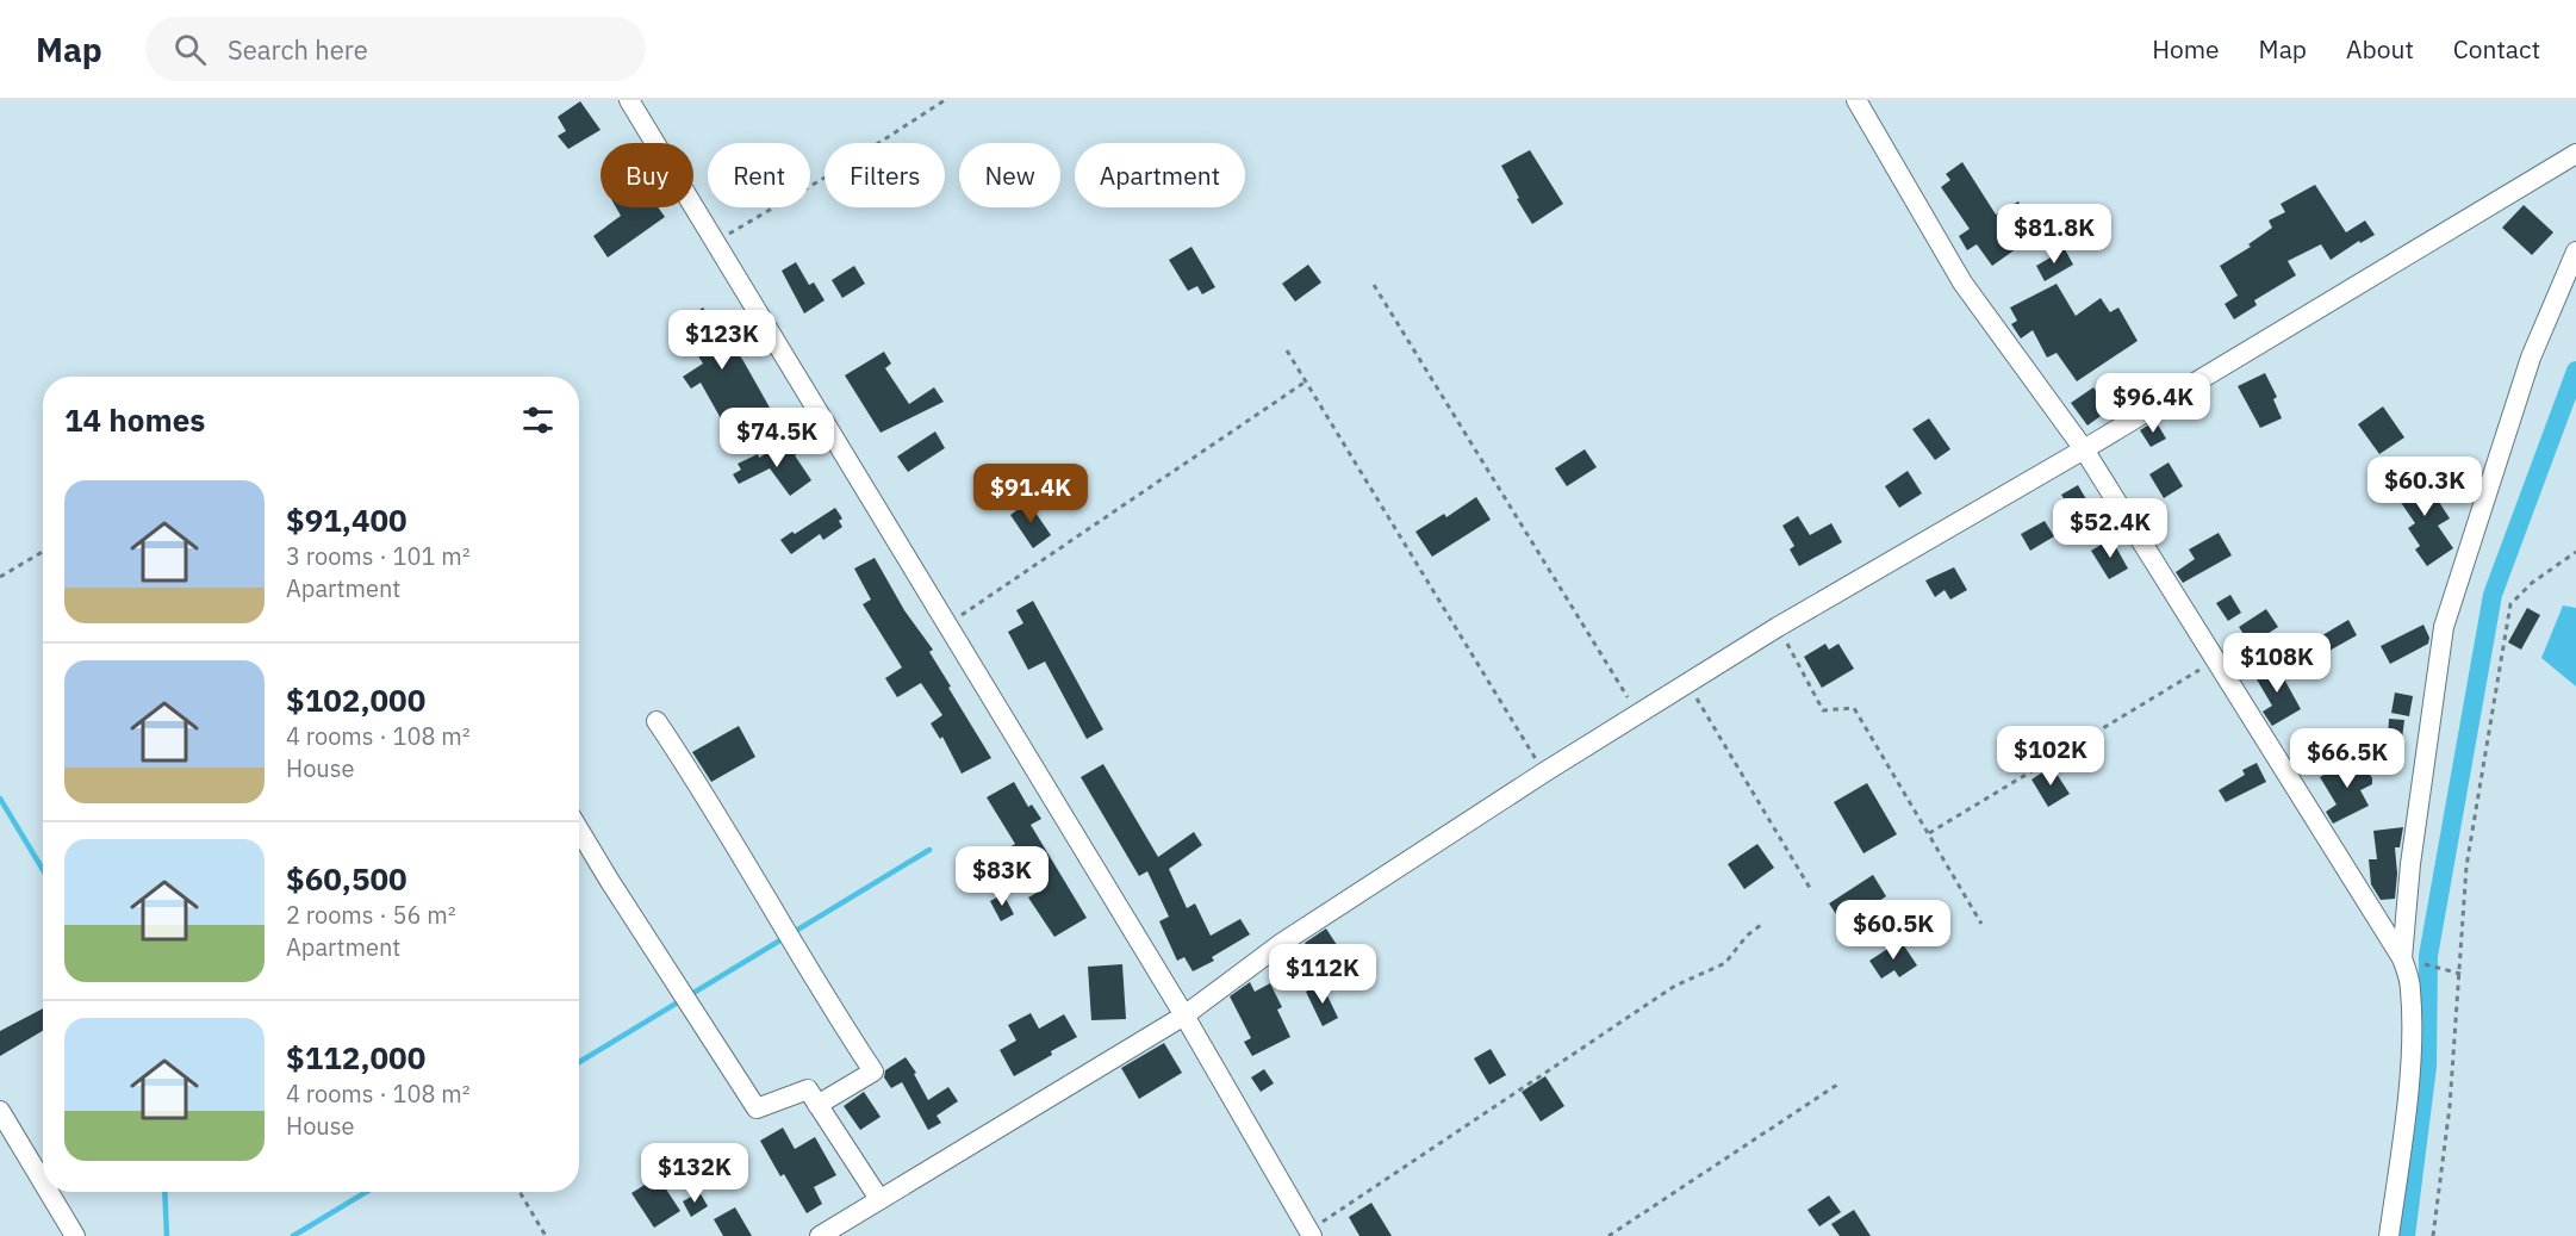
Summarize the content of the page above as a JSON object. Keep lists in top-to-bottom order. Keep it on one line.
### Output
{"page":{"header":"Map","search":"Search here","nav":["Home","Map","About","Contact"],"chip":["Buy","Rent","Filters","New","Apartment"],"price":["$81.8K","$123K","$96.4K","$74.5K","$60.3K","$91.4K","$52.4K","$108K","$102K","$66.5K","$83K","$60.5K","$112K","$132K"],"heading":"14 homes","list":[{"name":"$91,400","note":"3 rooms · 101 m² · Apartment"},{"name":"$102,000","note":"4 rooms · 108 m² · House"},{"name":"$60,500","note":"2 rooms · 56 m² · Apartment"},{"name":"$112,000","note":"4 rooms · 108 m² · House"}]}}
